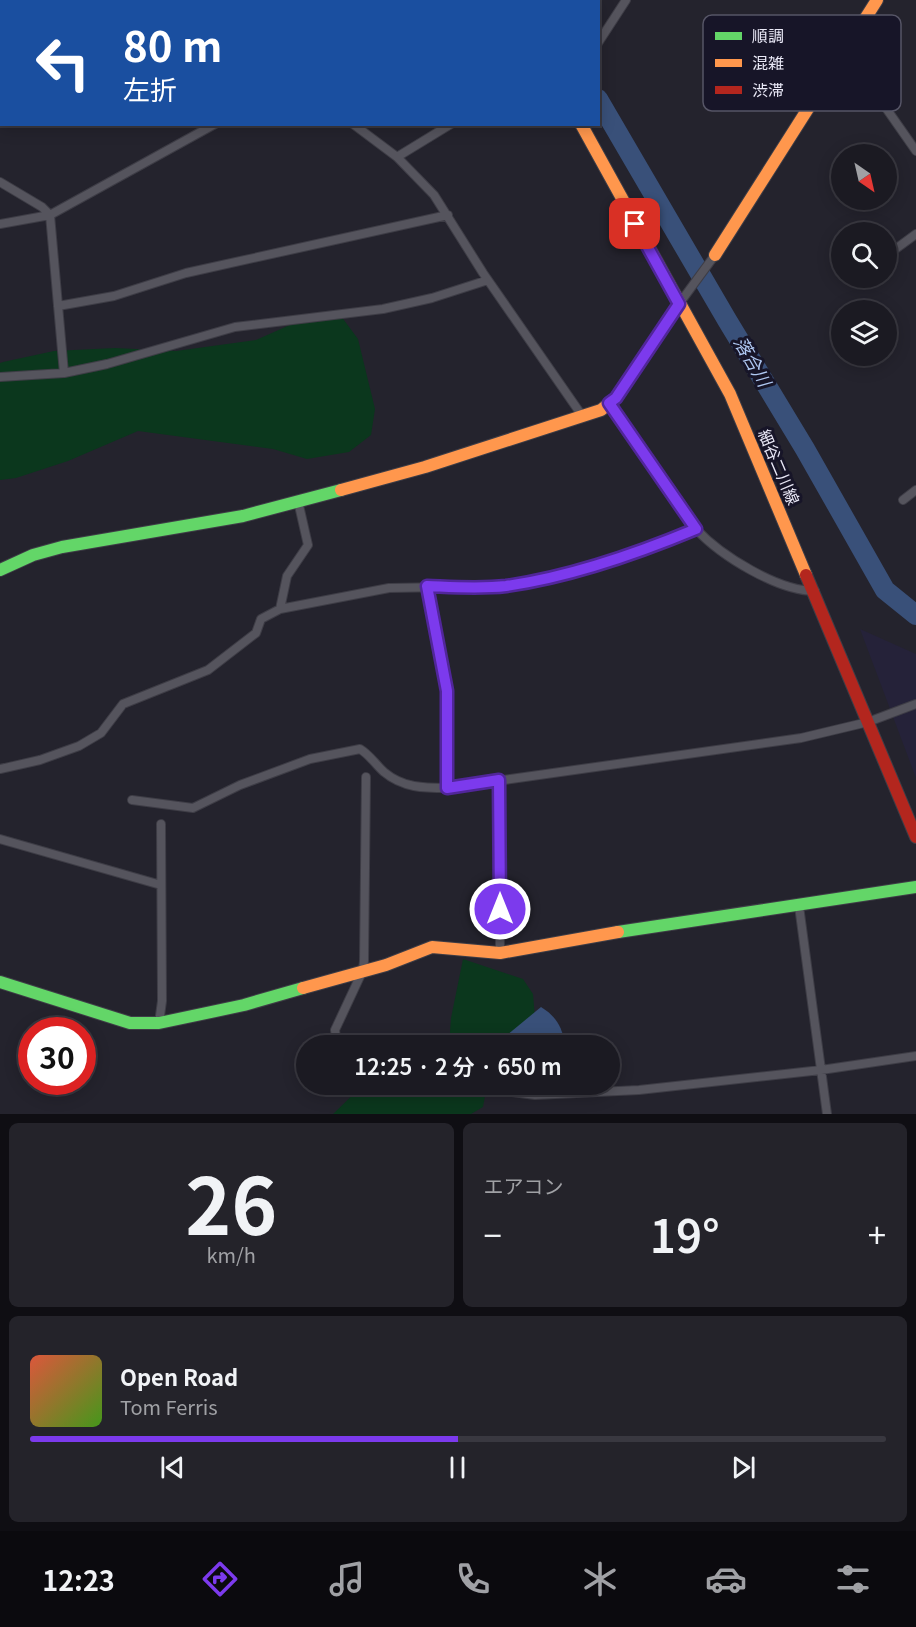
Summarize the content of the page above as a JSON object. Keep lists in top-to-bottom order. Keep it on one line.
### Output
{"streets":{"street":["細谷二川線"]},"water":["落合川"],"legend":["順調","混雑","渋滞"],"north":"bottom right","page":{"turn":["80 m","左折"],"limit":"30","trip":"12:25 · 2 分 · 650 m","tile":[["26","km/h"],"エアコン"],"heat":["−","19°","+"],"song":["Open Road","Tom Ferris"],"tabs":"12:23"}}
